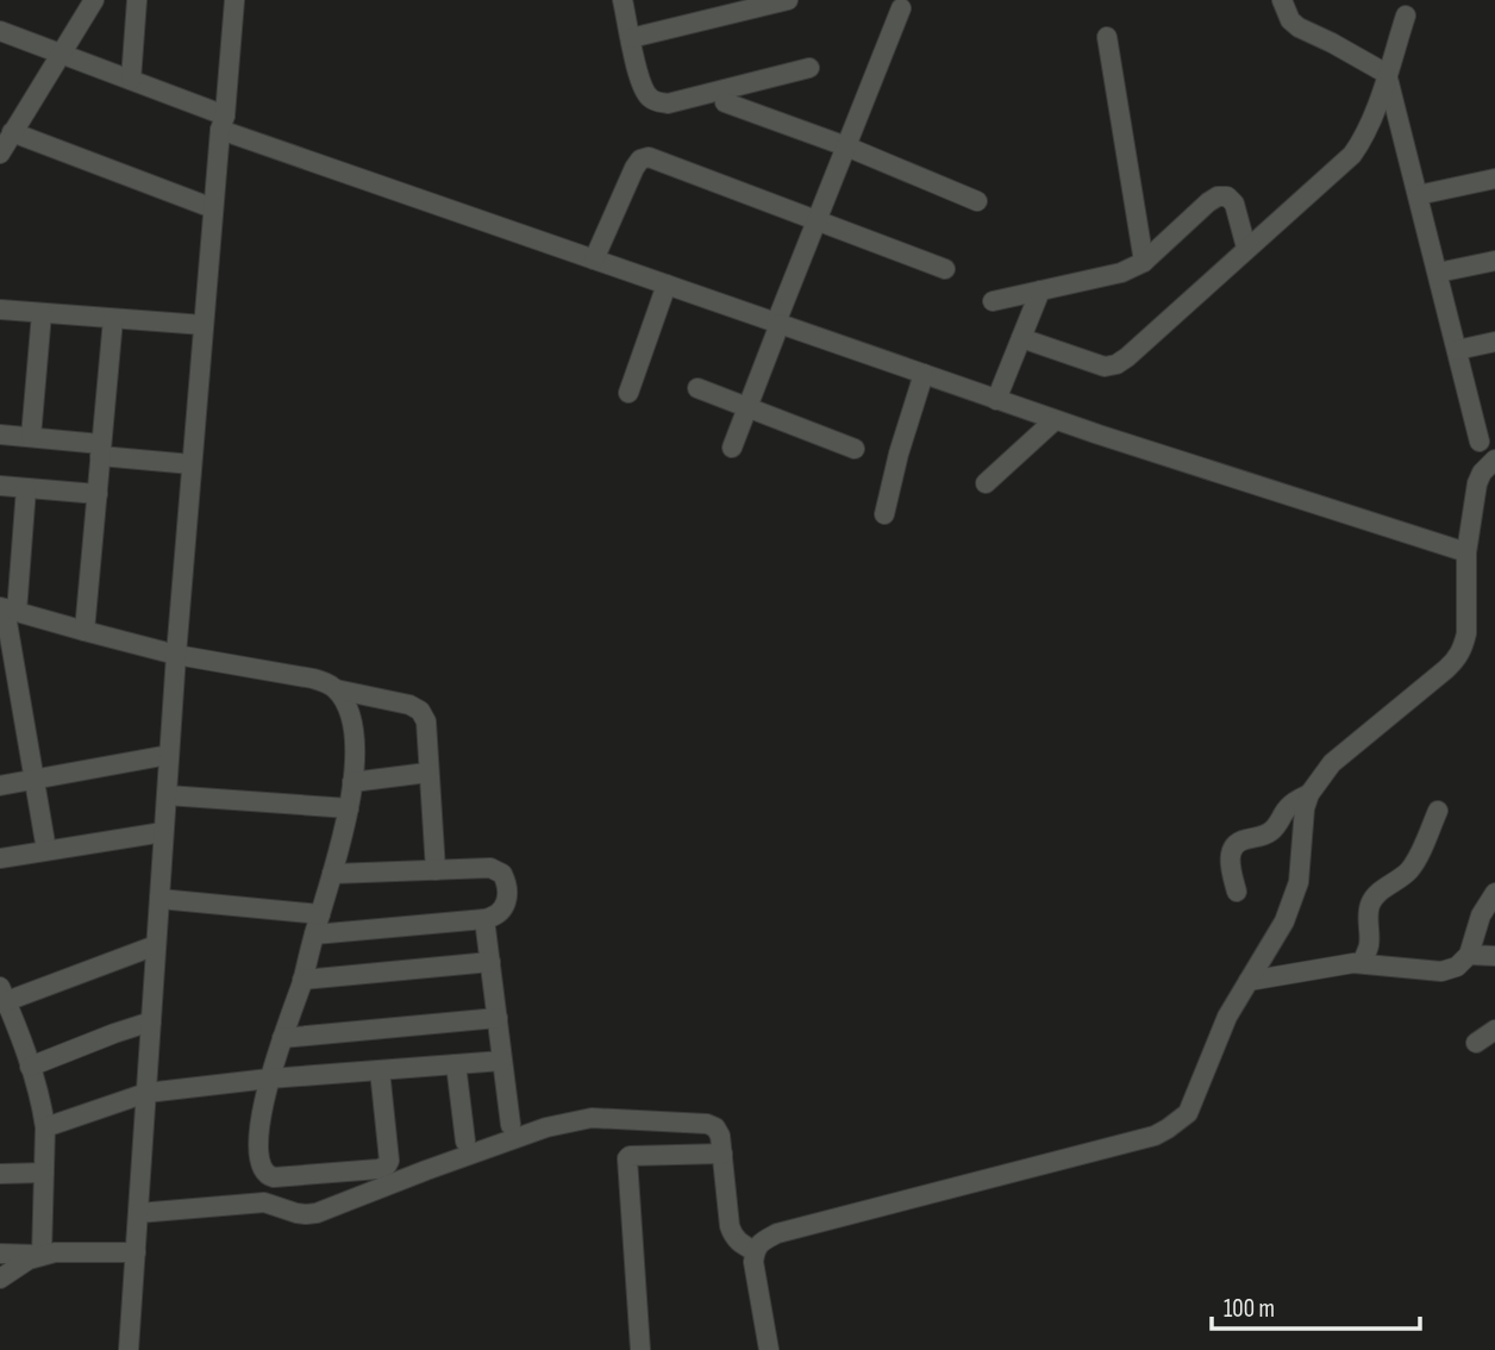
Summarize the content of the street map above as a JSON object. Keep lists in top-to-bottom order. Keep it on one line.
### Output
{"scale_bar":"100 m"}
